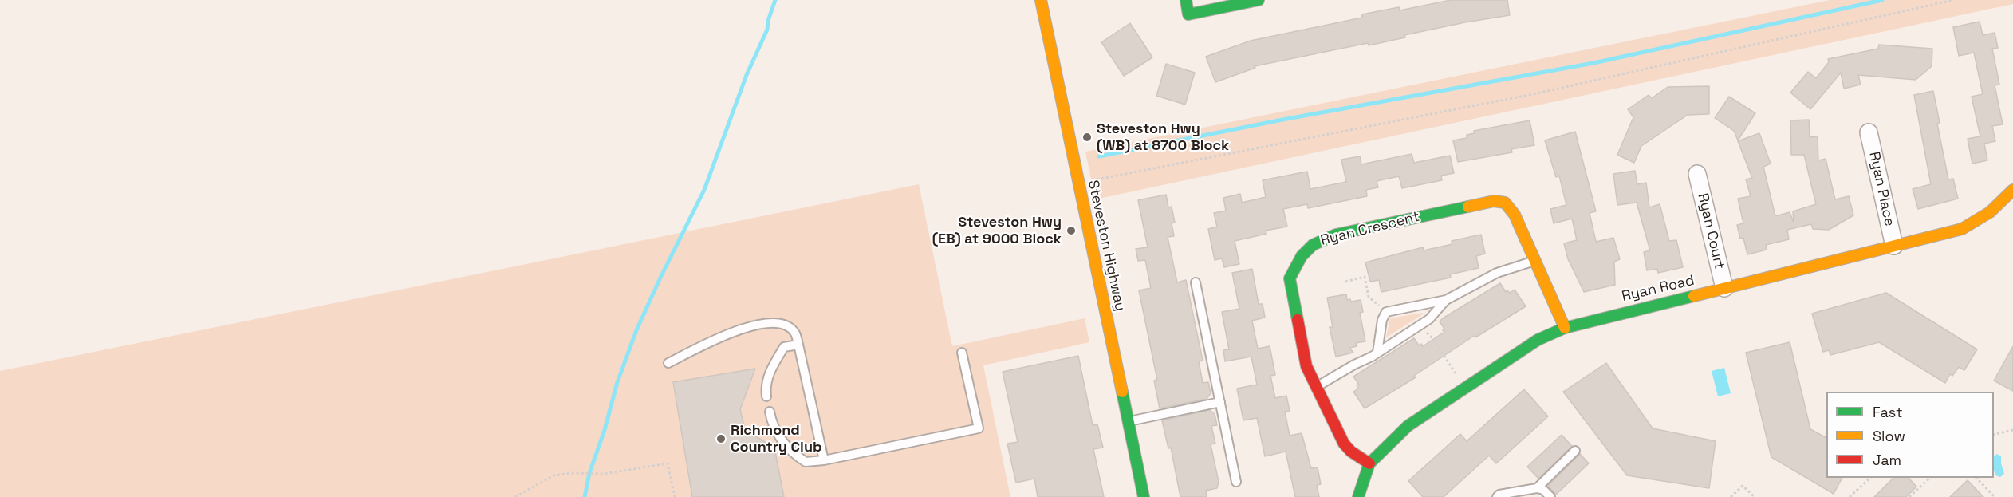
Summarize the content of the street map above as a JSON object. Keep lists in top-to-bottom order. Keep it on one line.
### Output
{"streets":{"street":["Ryan Place","Ryan Crescent","Ryan Court","Steveston Highway","Ryan Road"]},"crossings":[["Ryan Place","Ryan Road"],["Ryan Crescent","Ryan Road"],["Ryan Court","Ryan Road"]],"places":["Steveston Hwy (WB) at 8700 Block","Steveston Hwy (EB) at 9000 Block","Richmond Country Club"],"legend":["Fast","Slow","Jam"]}
